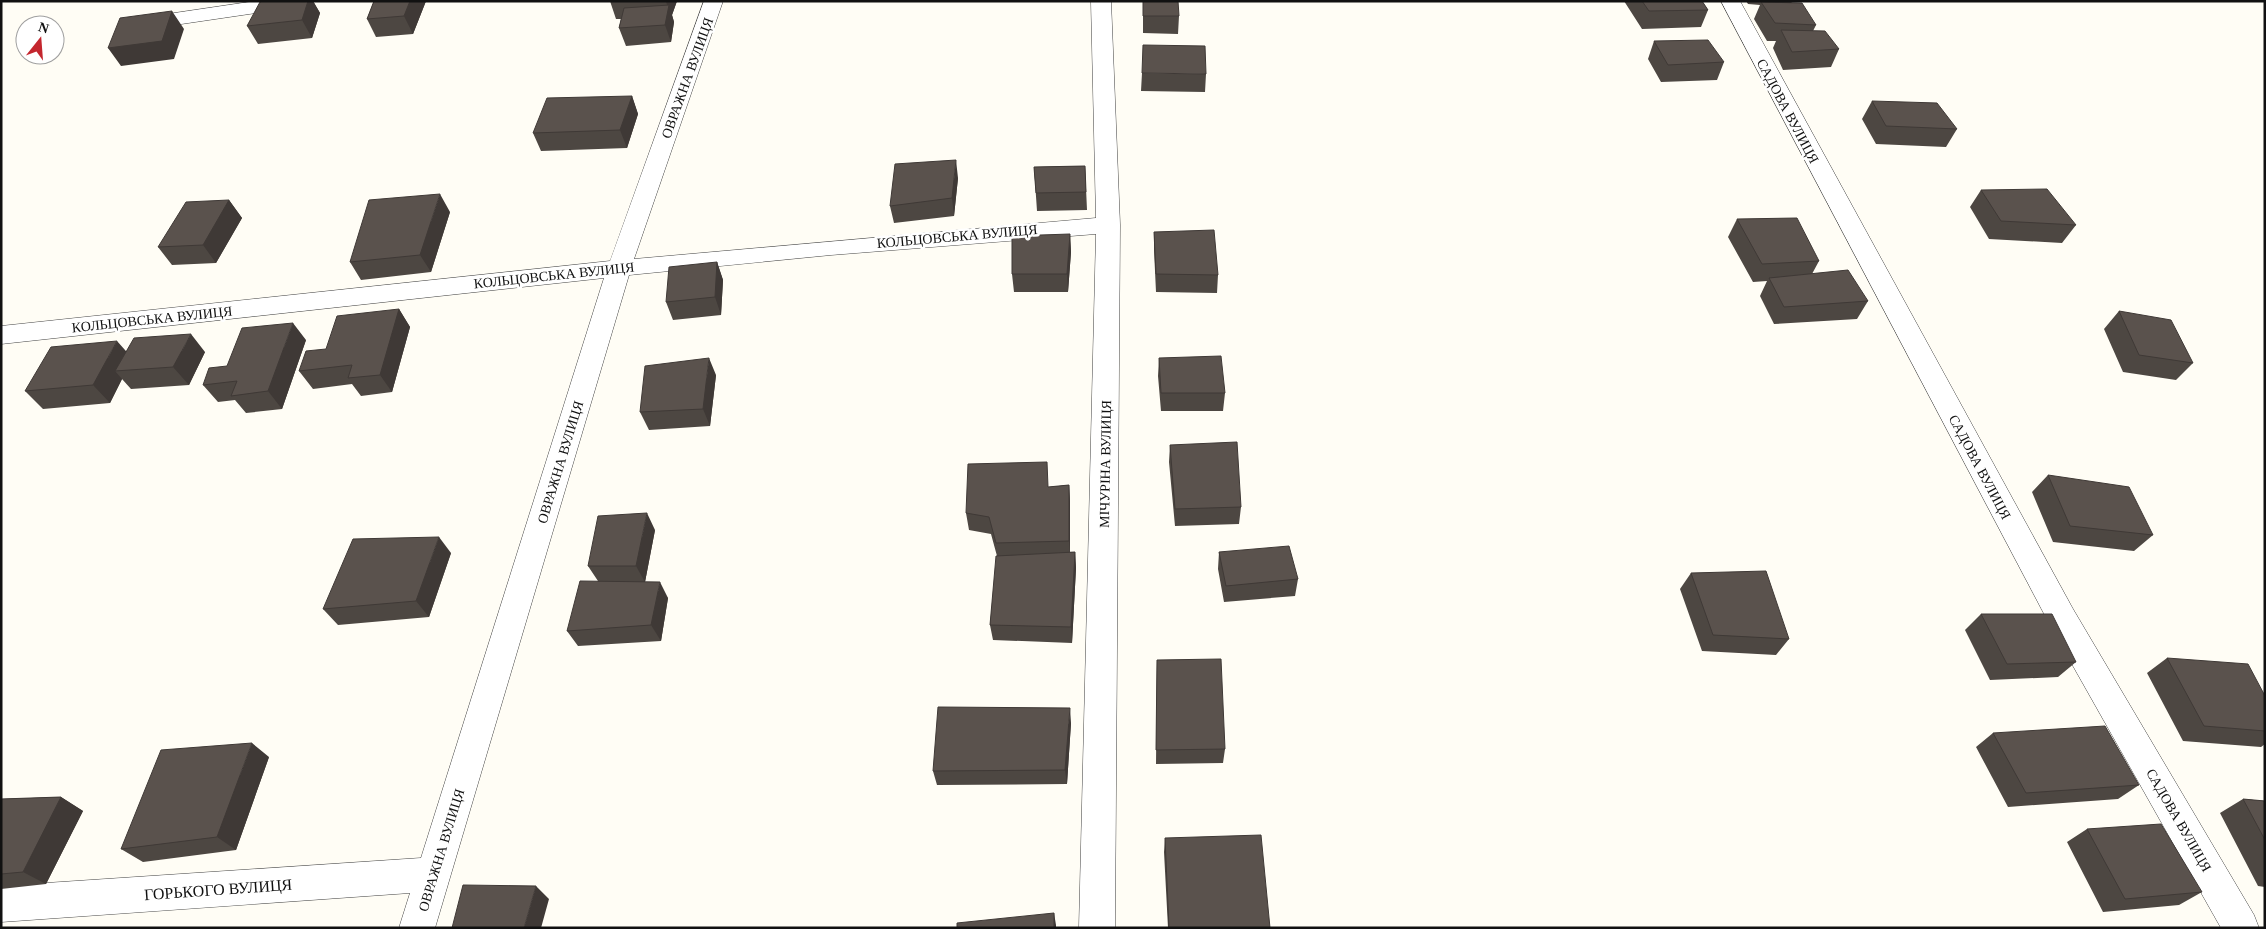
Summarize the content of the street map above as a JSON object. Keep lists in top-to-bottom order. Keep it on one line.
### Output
{"streets":{"street":["ОВРАЖНА ВУЛИЦЯ","САДОВА ВУЛИЦЯ","КОЛЬЦОВСЬКА ВУЛИЦЯ","МІЧУРІНА ВУЛИЦЯ","ГОРЬКОГО ВУЛИЦЯ"]},"crossings":[["ОВРАЖНА ВУЛИЦЯ","КОЛЬЦОВСЬКА ВУЛИЦЯ"],["ОВРАЖНА ВУЛИЦЯ","ГОРЬКОГО ВУЛИЦЯ"],["КОЛЬЦОВСЬКА ВУЛИЦЯ","МІЧУРІНА ВУЛИЦЯ"]],"north":"top"}
